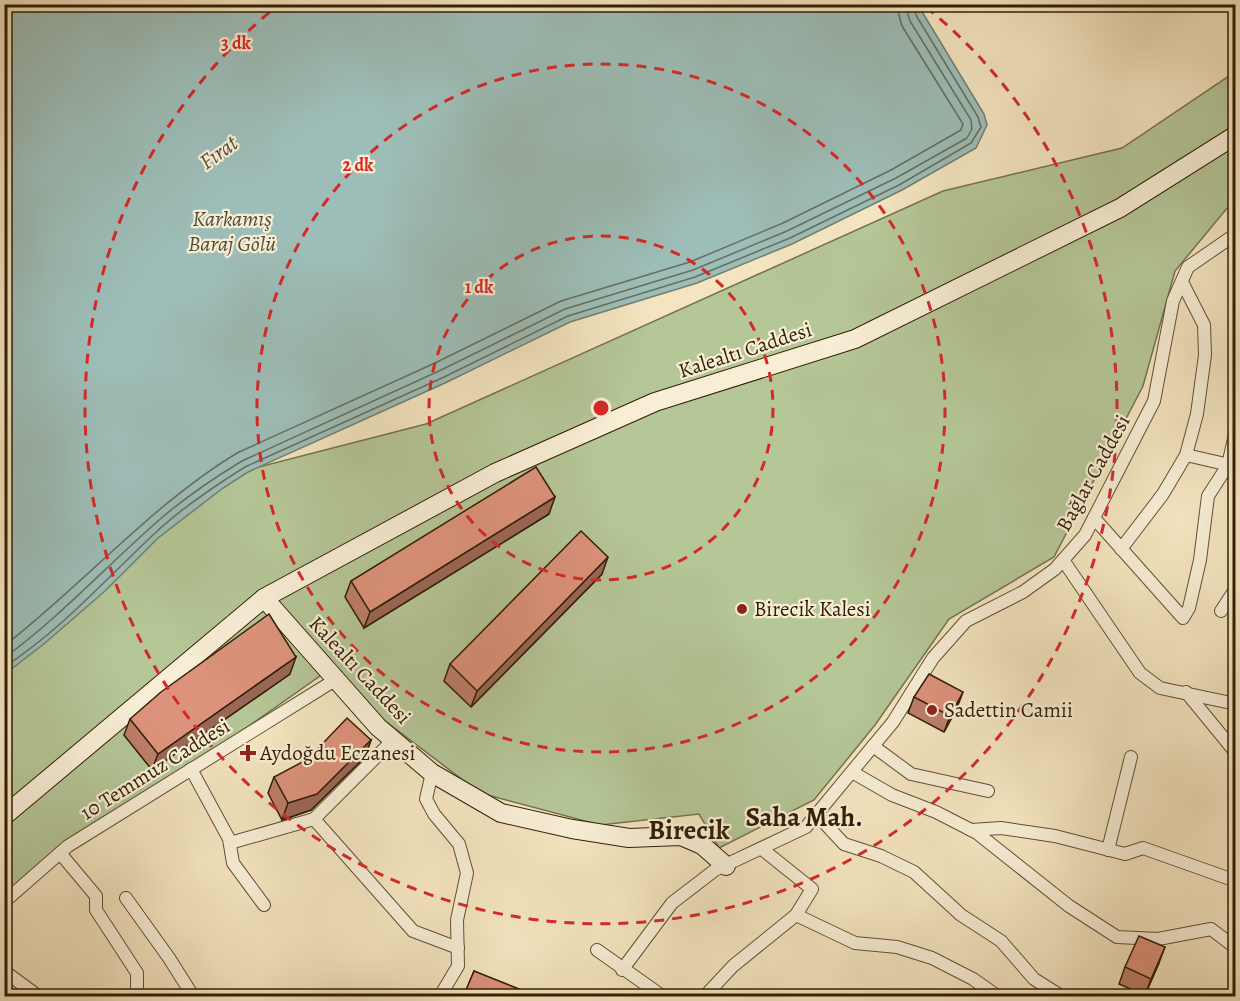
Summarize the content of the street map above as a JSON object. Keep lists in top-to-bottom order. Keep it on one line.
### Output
{"streets":{"street":["Kalealtı Caddesi","Bağlar Caddesi","10 Temmuz Caddesi"]},"crossings":[["Kalealtı Caddesi","Bağlar Caddesi"],["Kalealtı Caddesi","10 Temmuz Caddesi"]],"districts":["Saha Mah.","Birecik"],"water":["Fırat","Karkamış Baraj Gölü"],"places":{"other":["Birecik Kalesi","Sadettin Camii"],"health":["Aydoğdu Eczanesi"]},"rings":["3 dk","2 dk","1 dk"]}
